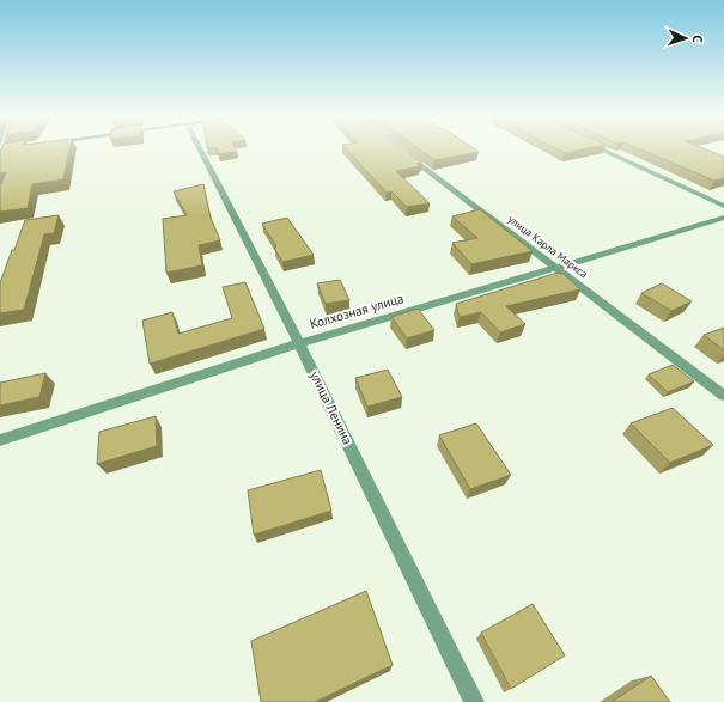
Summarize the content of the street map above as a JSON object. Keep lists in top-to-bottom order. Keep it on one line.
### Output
{"streets":{"street":["улица Карла Маркса","Колхозная улица","улица Ленина"]},"crossings":[["улица Карла Маркса","Колхозная улица"],["Колхозная улица","улица Ленина"]],"north":"right"}
